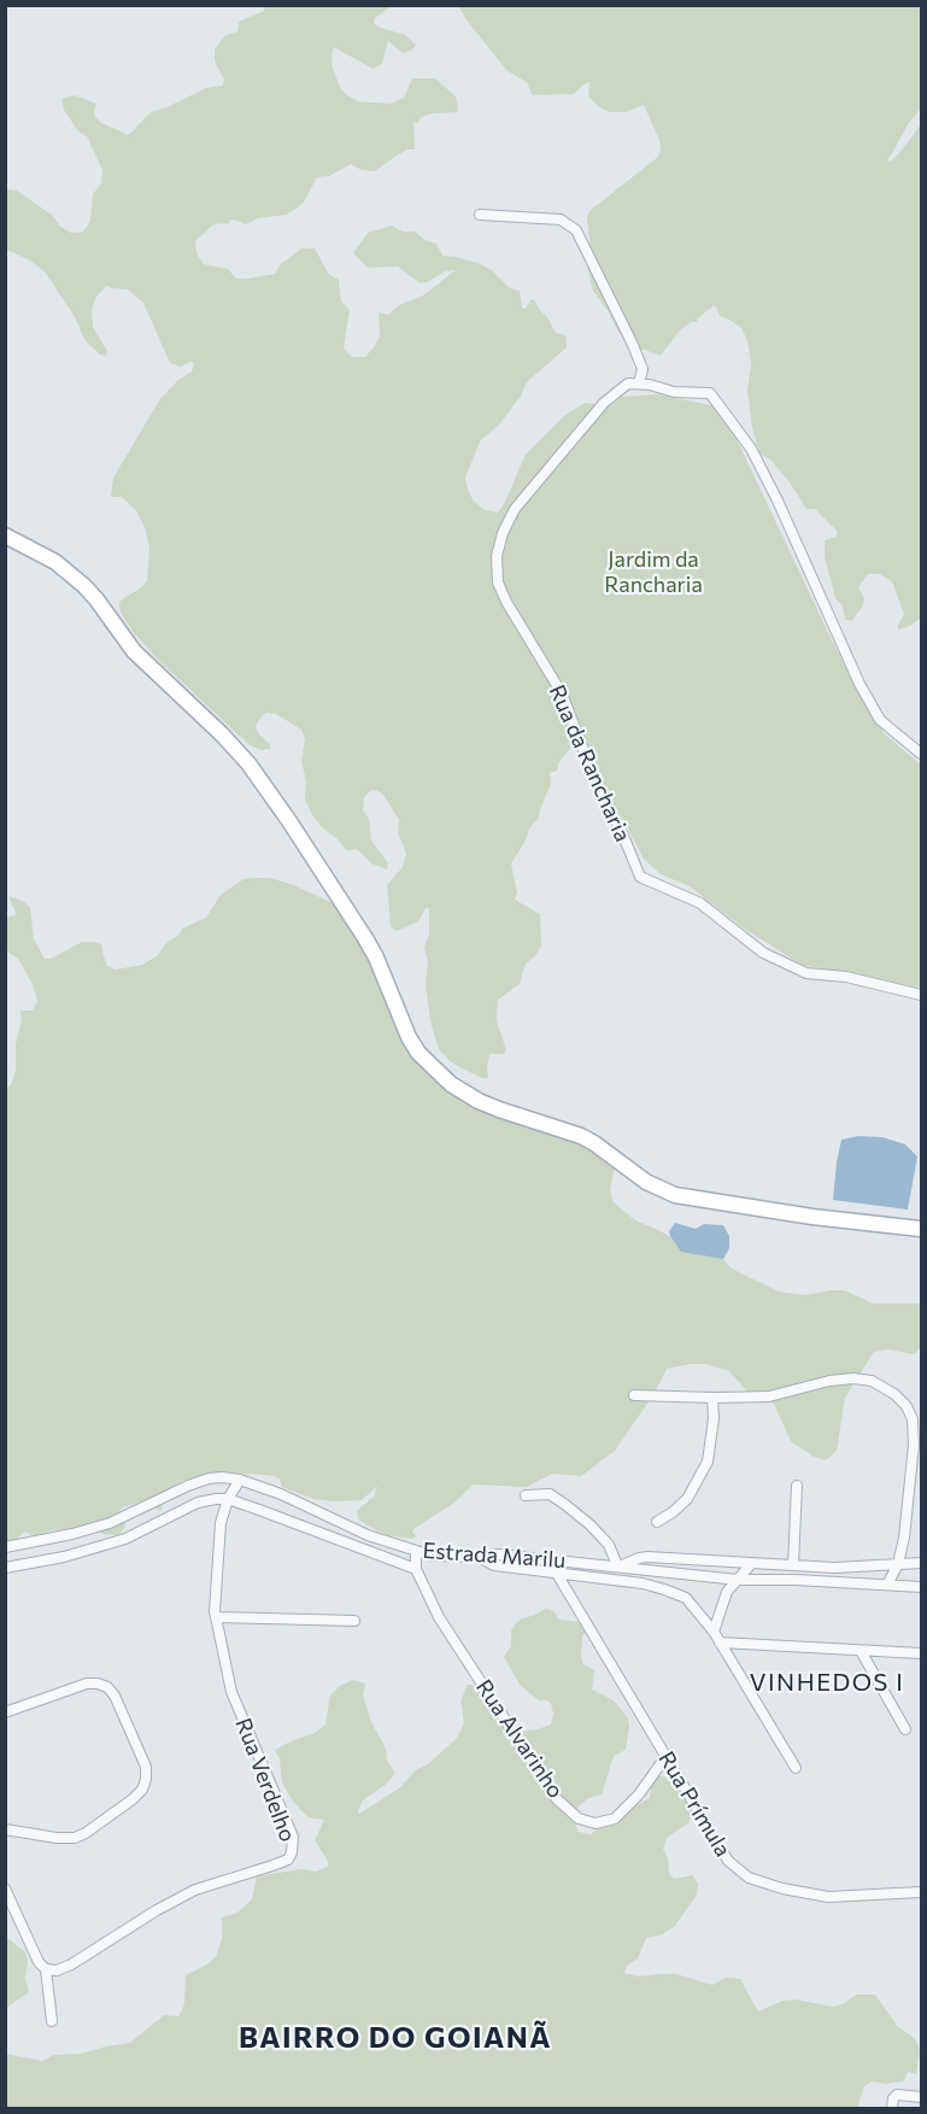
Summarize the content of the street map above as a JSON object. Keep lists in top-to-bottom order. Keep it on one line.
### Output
{"streets":{"street":["Rua da Rancharia","Estrada Marilu","Rua Alvarinho","Rua Verdelho","Rua Prímula"]},"crossings":[["Estrada Marilu","Rua Alvarinho"],["Estrada Marilu","Rua Verdelho"],["Rua Alvarinho","Rua Prímula"]],"districts":["VINHEDOS I","BAIRRO DO GOIANÃ"],"parks":["Jardim da Rancharia"]}
